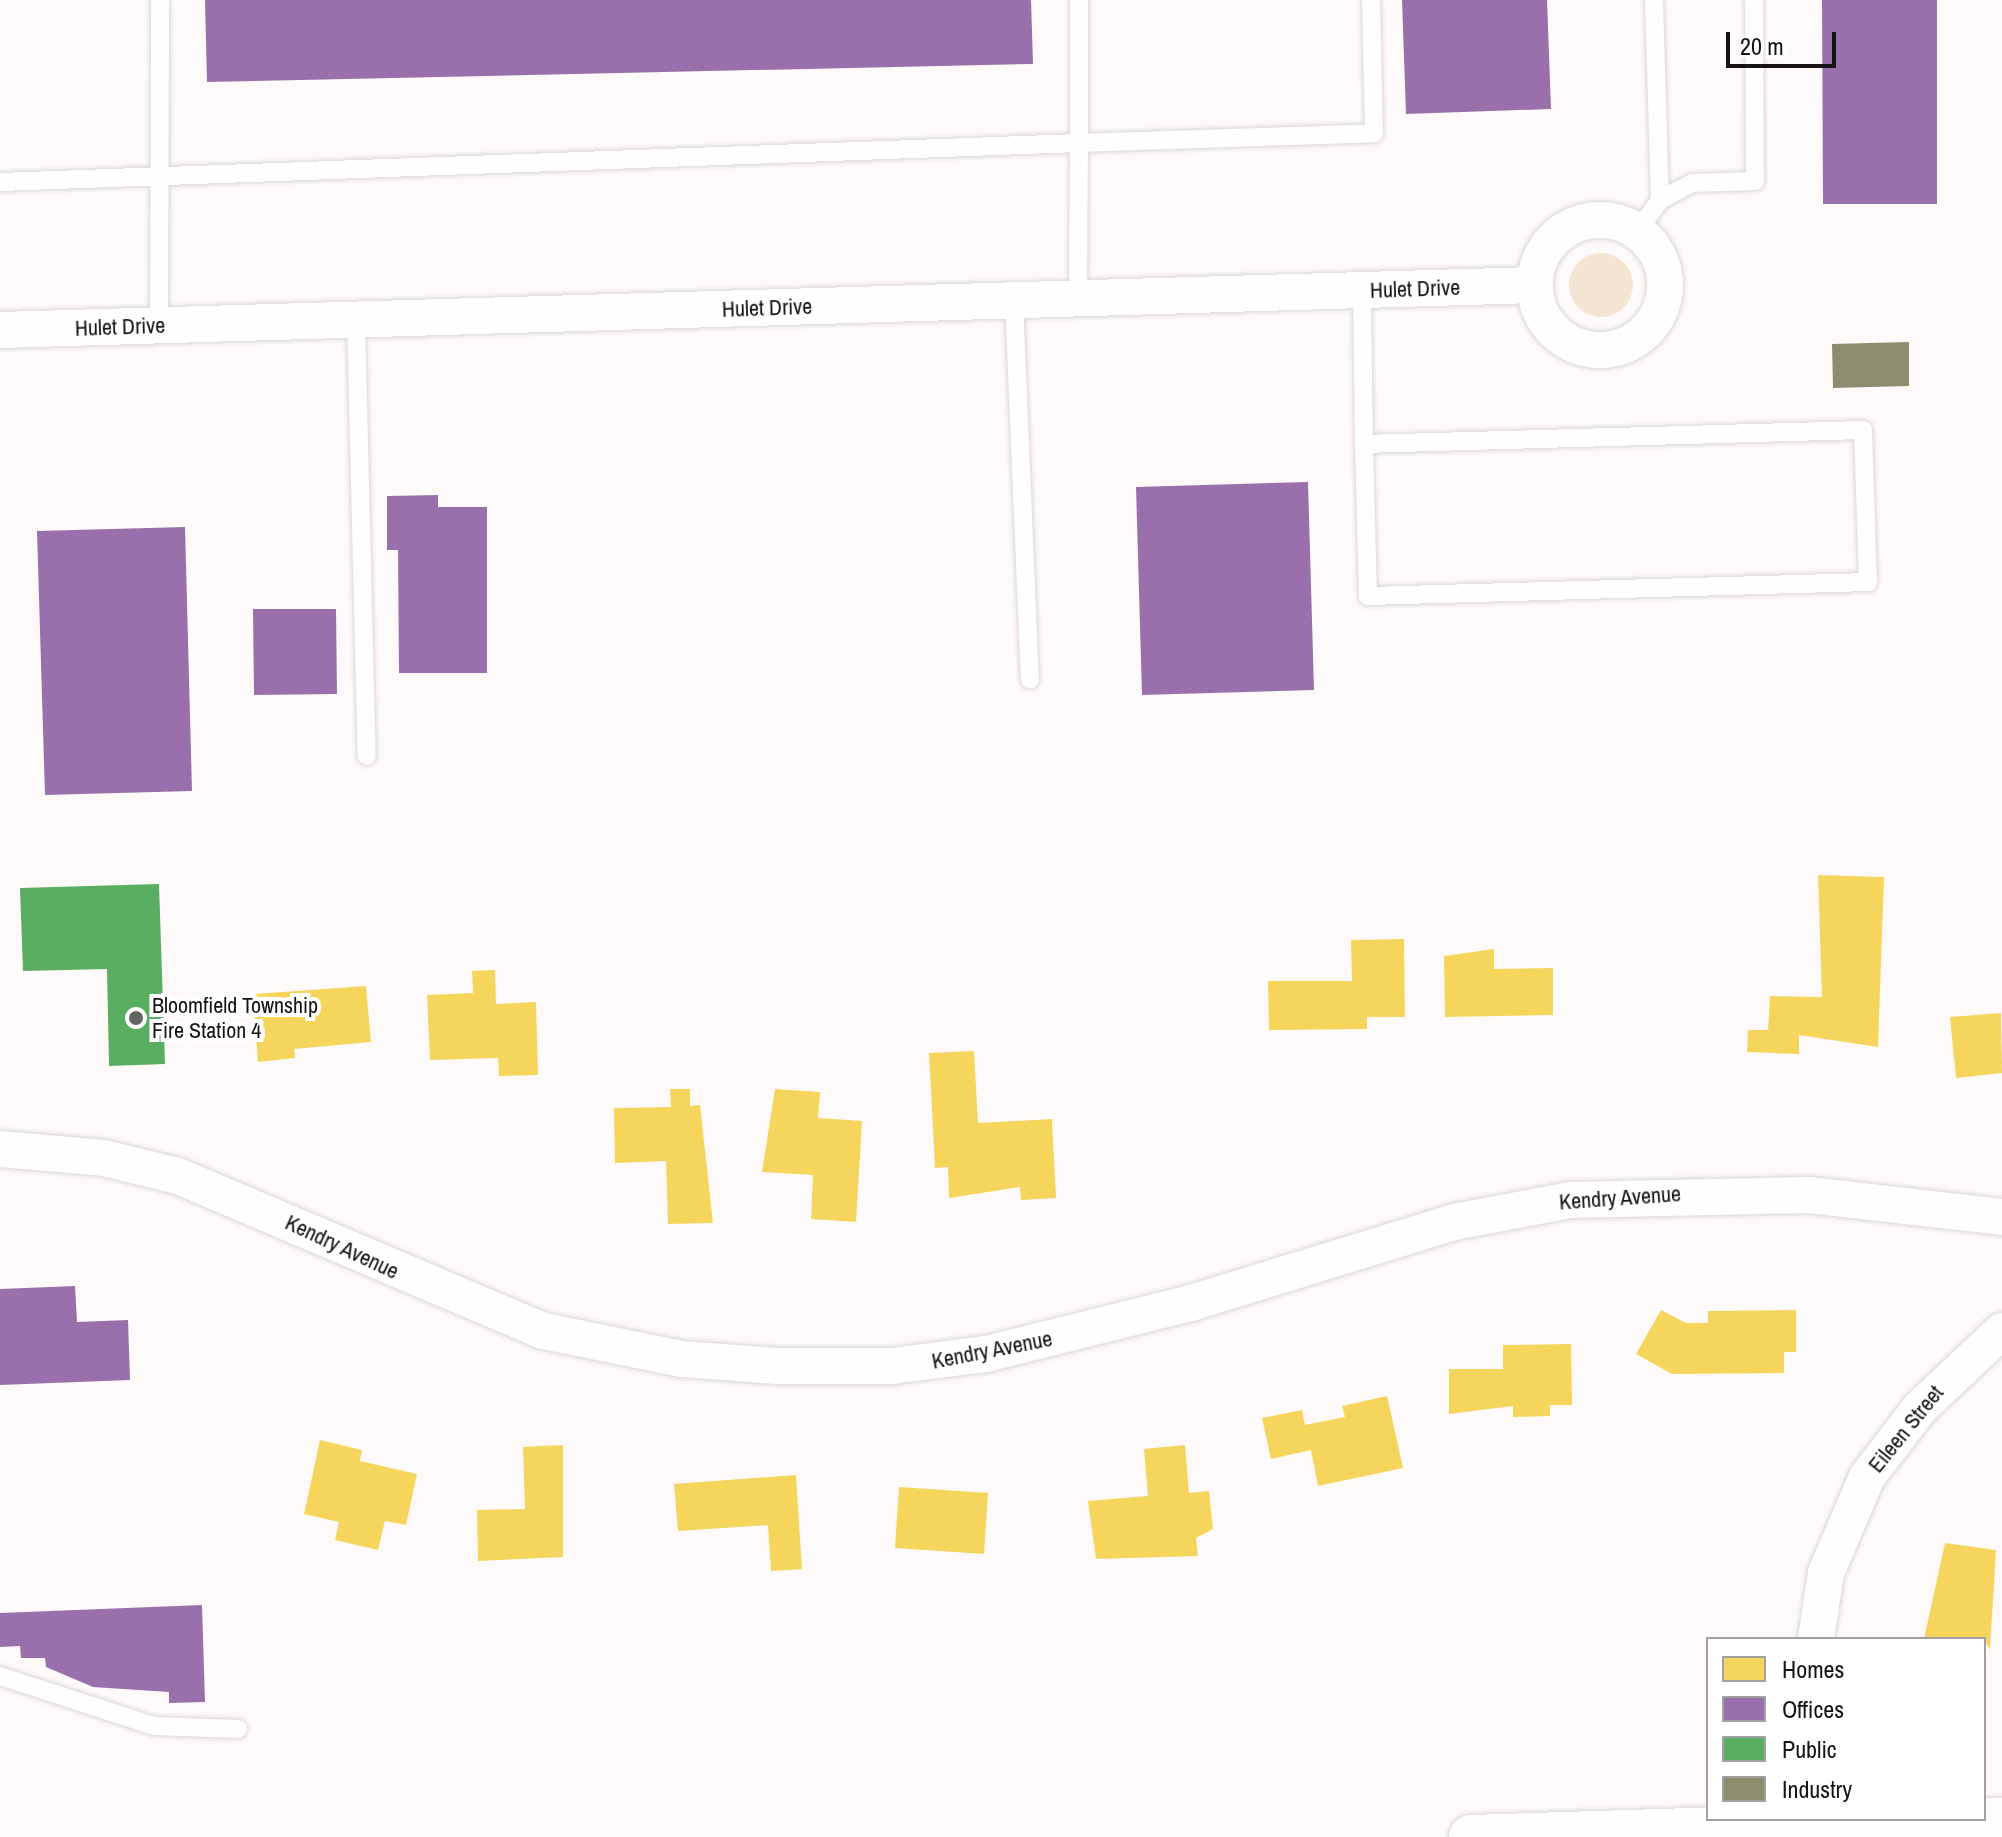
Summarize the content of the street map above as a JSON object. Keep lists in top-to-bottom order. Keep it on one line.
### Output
{"streets":{"street":["Hulet Drive","Kendry Avenue","Eileen Street"]},"places":["Bloomfield Township Fire Station 4"],"legend":["Homes","Offices","Public","Industry"],"scale_bar":"20 m"}
